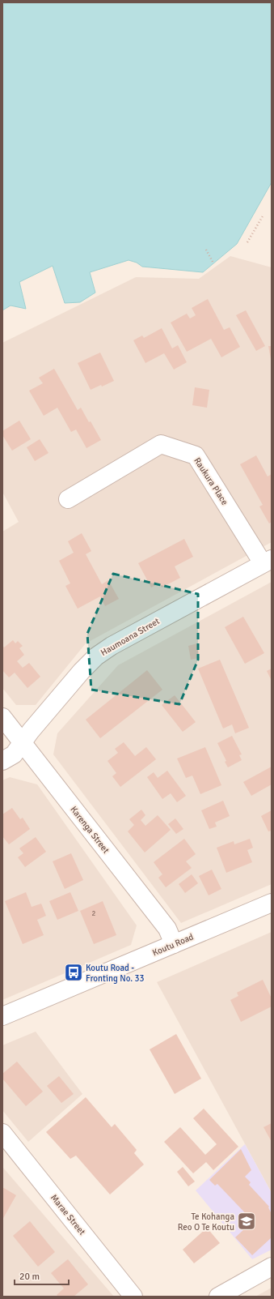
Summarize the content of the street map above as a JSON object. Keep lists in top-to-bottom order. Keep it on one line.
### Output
{"streets":{"street":["Raukura Place","Haumoana Street","Karenga Street","Koutu Road","Marae Street"]},"crossings":[["Raukura Place","Haumoana Street"],["Haumoana Street","Karenga Street"],["Karenga Street","Koutu Road"]],"places":{"bus stop":["Koutu Road - Fronting No. 33"],"school or university":["Te Kohanga Reo O Te Koutu"]},"house_numbers":["2"],"scale_bar":"20 m"}
